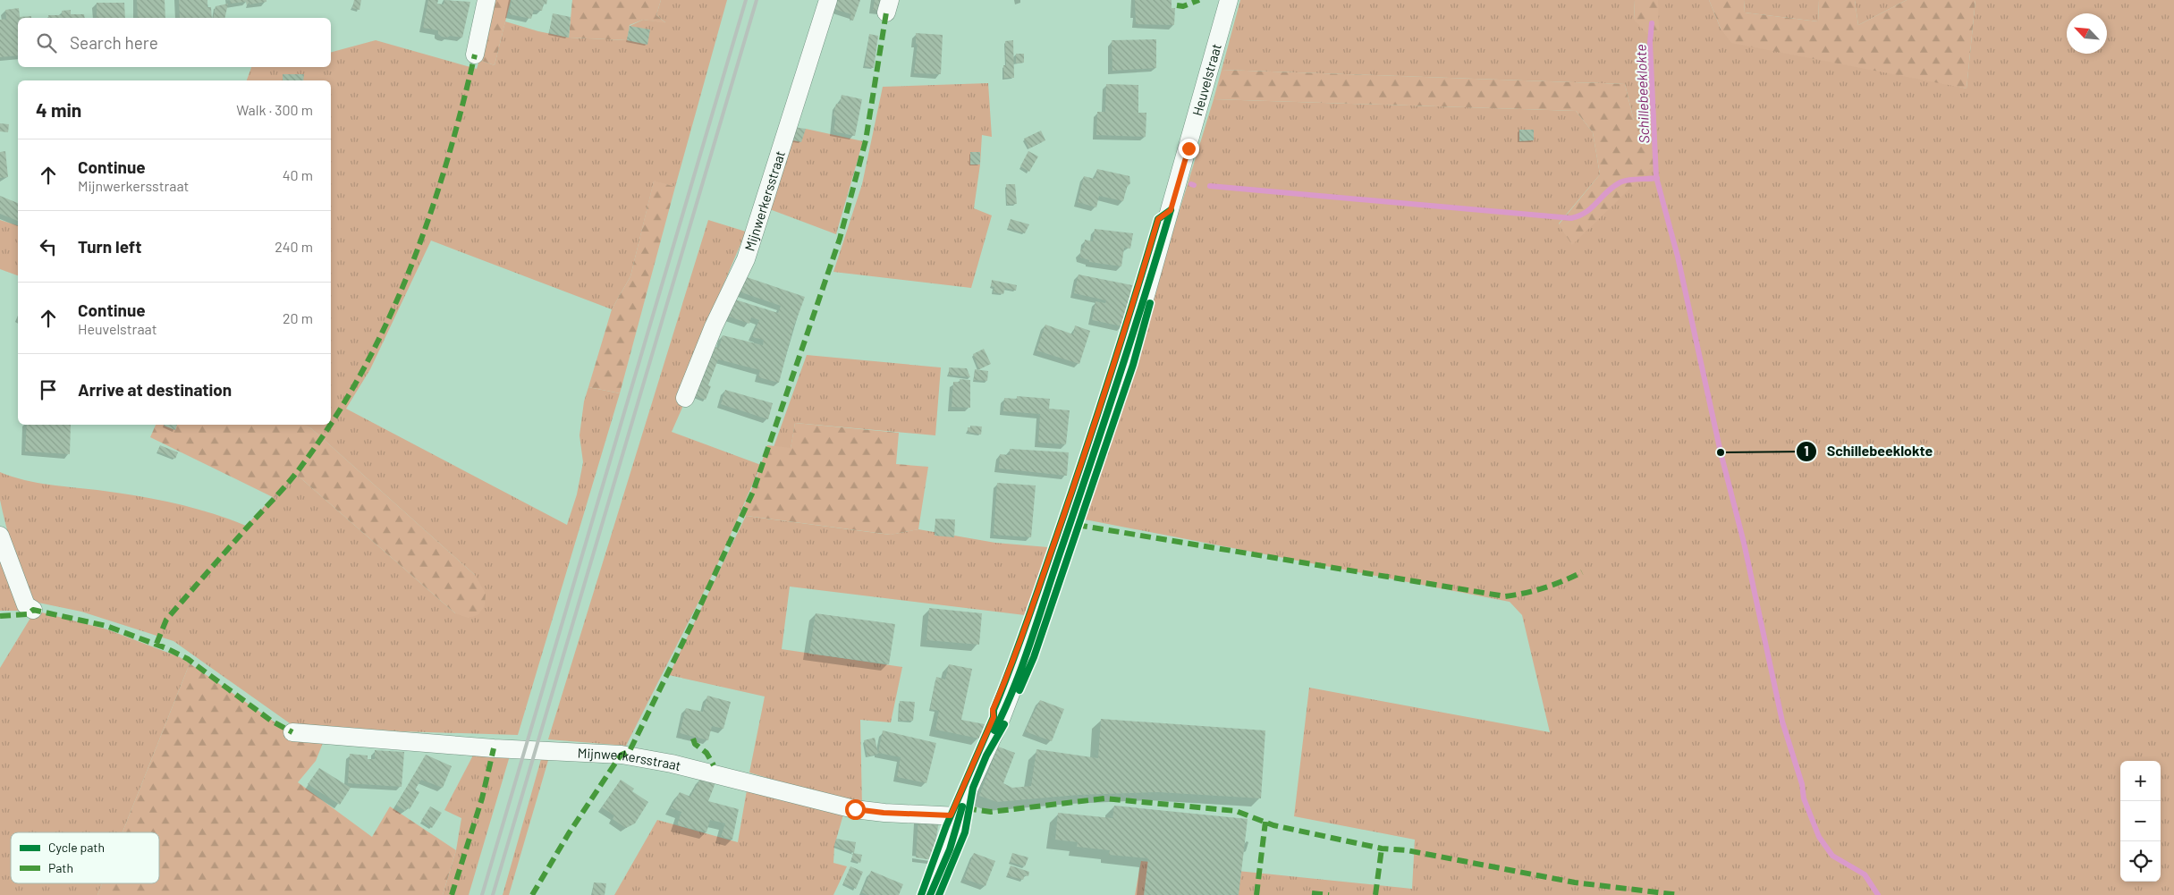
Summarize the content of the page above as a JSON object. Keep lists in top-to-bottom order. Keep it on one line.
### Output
{"streets":{"street":["Heuvelstraat","Mijnwerkersstraat"]},"crossings":[["Heuvelstraat","Mijnwerkersstraat"]],"water":["Schillebeeklokte"],"places":["Schillebeeklokte"],"legend":["Cycle path","Path"],"north":"top left","page":{"search":"Search here","heading":["4 min","Walk · 300 m"],"list":[["Continue","Mijnwerkersstraat","40 m"],["Turn left","240 m"],["Continue","Heuvelstraat","20 m"],"Arrive at destination"],"map_buttons":["+","−"]}}
